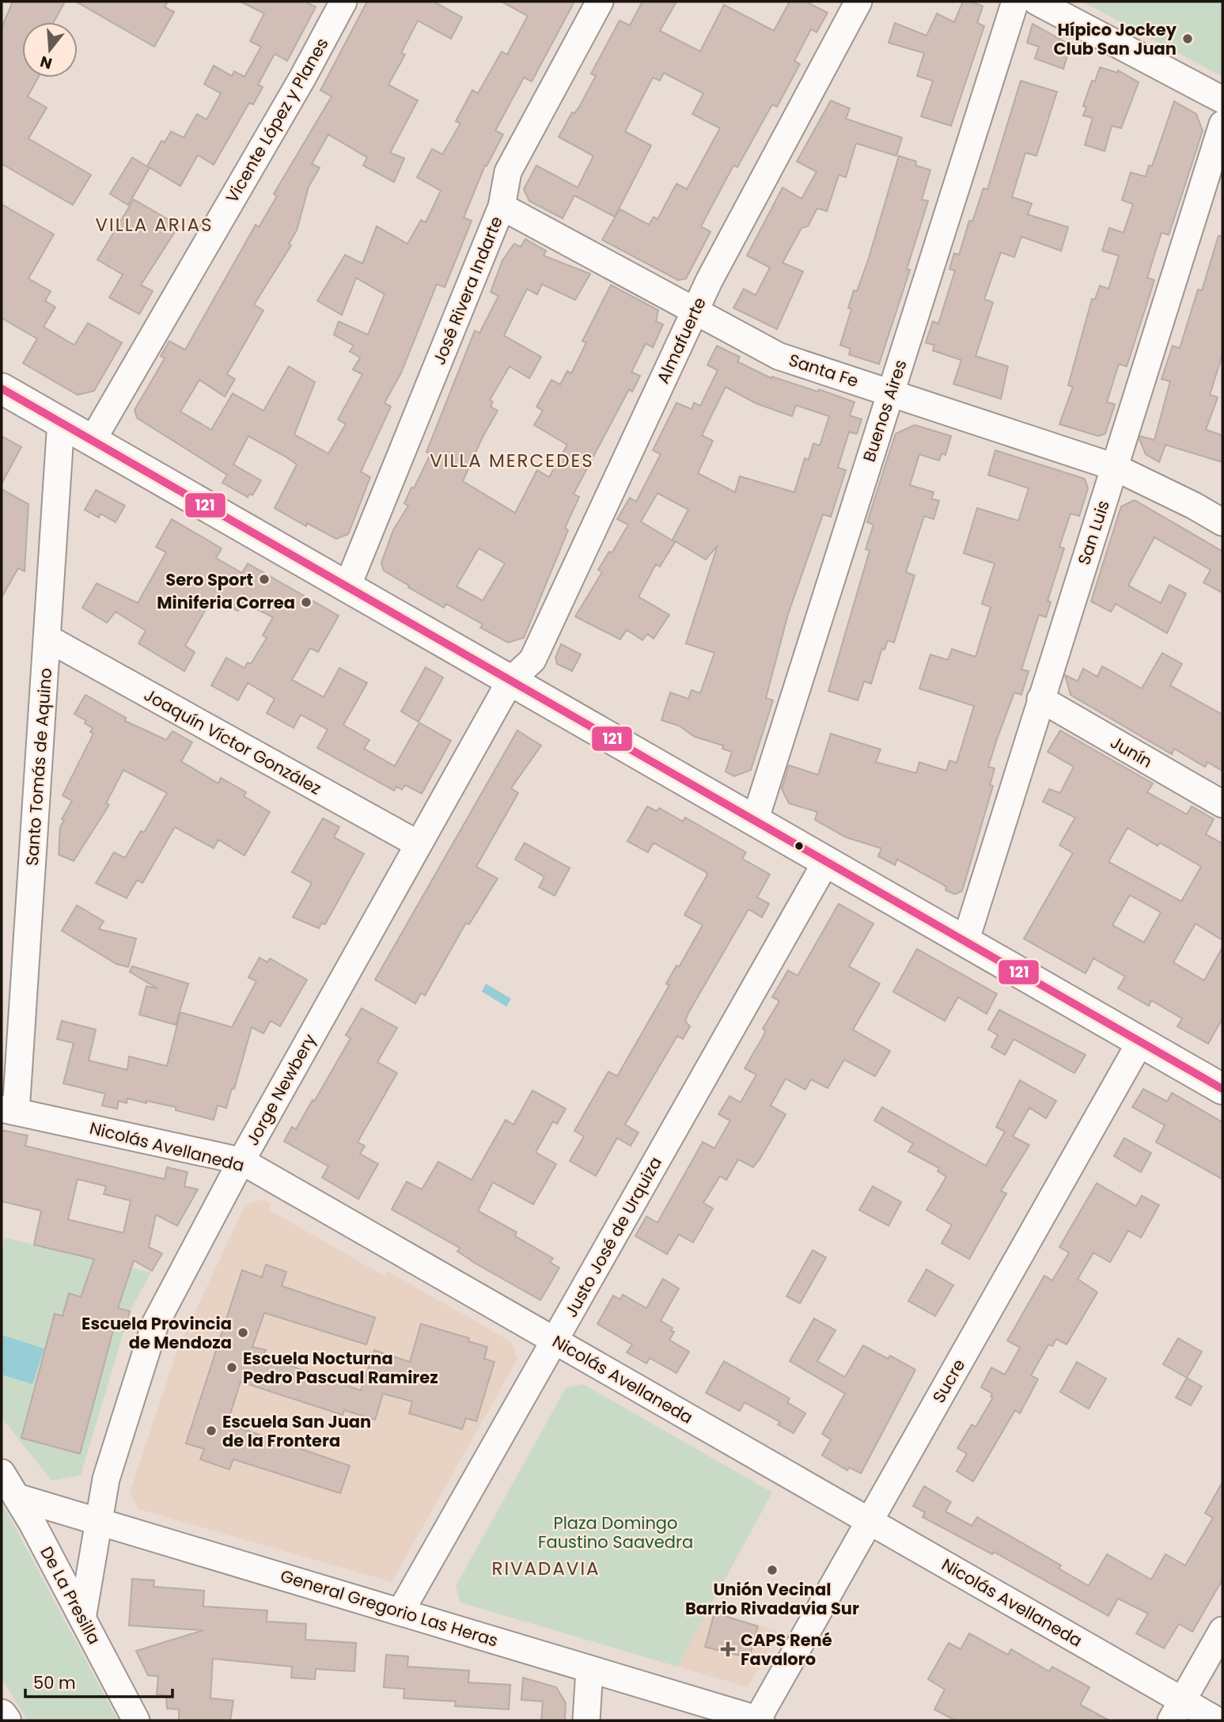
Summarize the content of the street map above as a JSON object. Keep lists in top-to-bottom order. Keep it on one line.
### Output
{"streets":{"street":["Vicente López y Planes","José Rivera Indarte","Almafuerte","Santa Fe","Buenos Aires","San Luis","Joaquín Víctor González","Junín","Santo Tomás de Aquino","Jorge Newbery","Nicolás Avellaneda","Justo José de Urquiza","Sucre","De La Presilla","General Gregorio Las Heras"]},"crossings":[["José Rivera Indarte","Santa Fe"],["Almafuerte","Santa Fe"],["Almafuerte","Jorge Newbery"],["Santa Fe","Buenos Aires"],["Santa Fe","San Luis"],["San Luis","Junín"],["Joaquín Víctor González","Santo Tomás de Aquino"],["Joaquín Víctor González","Jorge Newbery"],["Santo Tomás de Aquino","Nicolás Avellaneda"],["Jorge Newbery","Nicolás Avellaneda"],["Jorge Newbery","De La Presilla"],["Jorge Newbery","General Gregorio Las Heras"],["Nicolás Avellaneda","Justo José de Urquiza"],["Nicolás Avellaneda","Sucre"],["Justo José de Urquiza","General Gregorio Las Heras"],["Sucre","General Gregorio Las Heras"],["De La Presilla","General Gregorio Las Heras"]],"districts":["VILLA ARIAS","VILLA MERCEDES","RIVADAVIA"],"parks":["Plaza Domingo Faustino Saavedra"],"places":{"other":["Hípico Jockey Club San Juan","Sero Sport","Miniferia Correa","Escuela Provincia de Mendoza","Escuela Nocturna Pedro Pascual Ramirez","Escuela San Juan de la Frontera","Unión Vecinal Barrio Rivadavia Sur"],"health":["CAPS René Favaloro"]},"lines":["transit line 121"],"scale_bar":"50 m","north":"bottom"}
